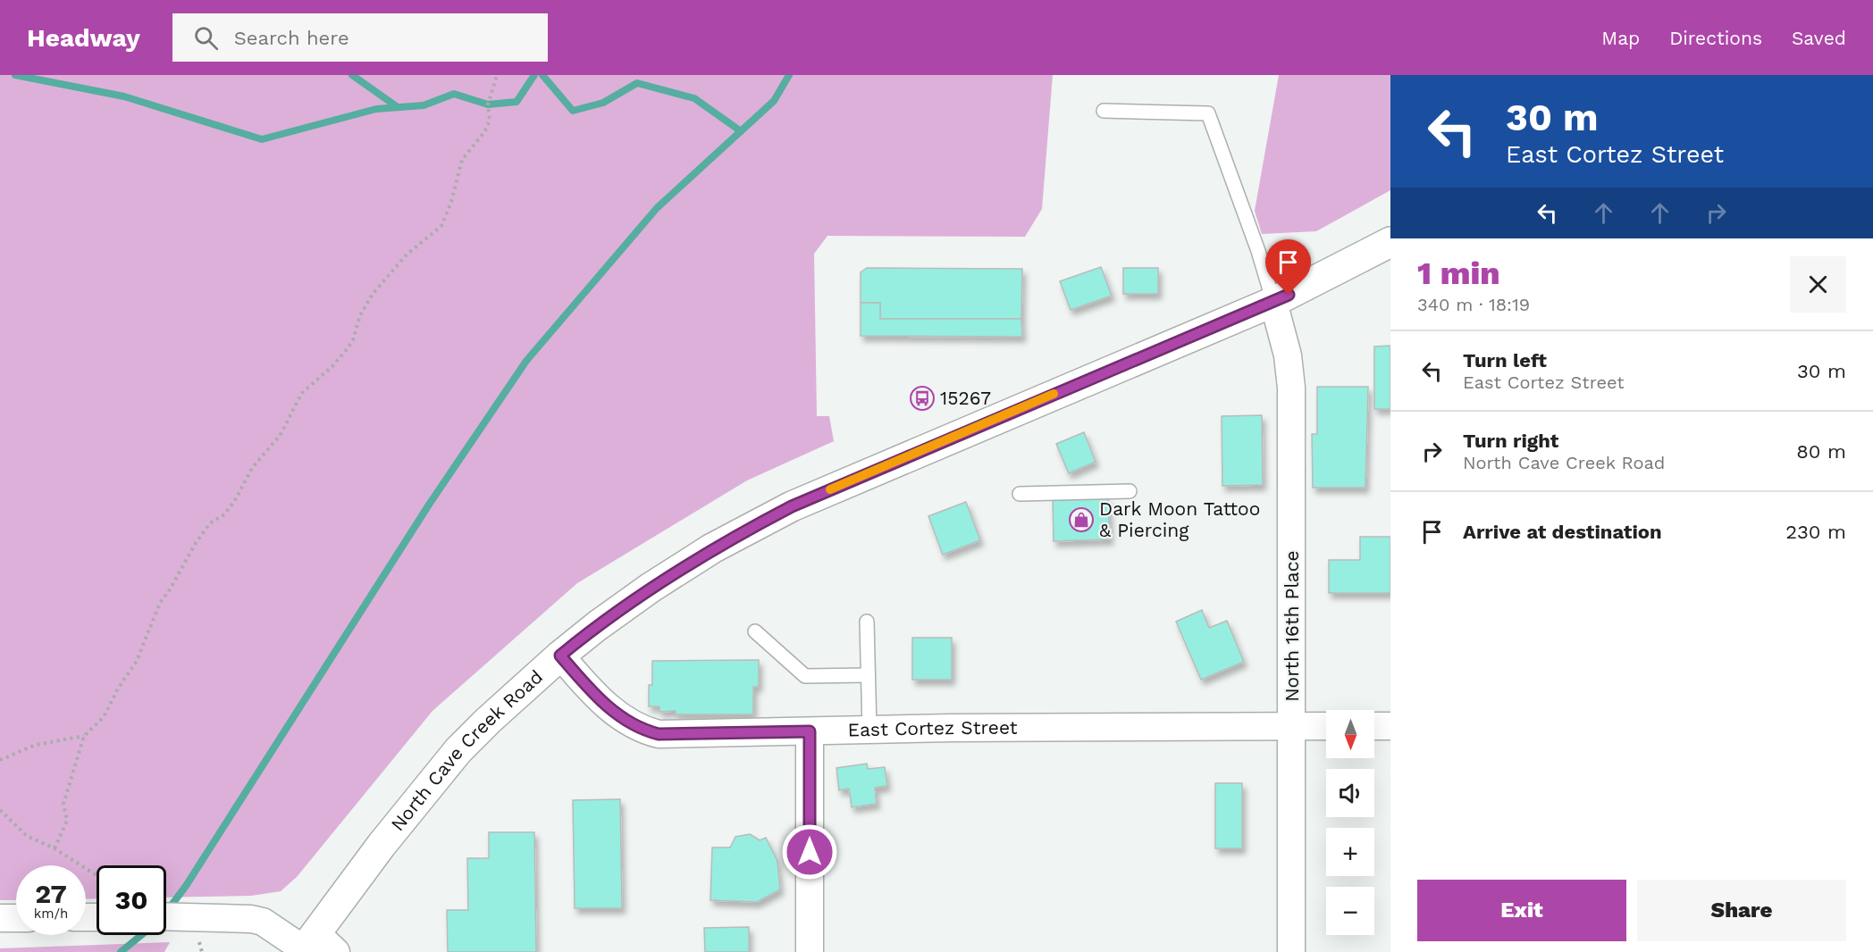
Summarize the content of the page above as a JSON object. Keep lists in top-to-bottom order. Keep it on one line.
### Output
{"streets":{"main road":["North Cave Creek Road"],"street":["North 16th Place","East Cortez Street"]},"crossings":[["North 16th Place","East Cortez Street"],["North 16th Place","North Cave Creek Road"],["East Cortez Street","North Cave Creek Road"]],"places":{"bus stop":["15267"],"shop":["Dark Moon Tattoo & Piercing"]},"north":"bottom","page":{"header":"Headway","search":"Search here","nav":["Map","Directions","Saved"],"turn":["30 m","East Cortez Street"],"heading":["1 min","340 m · 18:19"],"list":[{"name":"Turn left","note":"East Cortez Street","value":"30 m"},{"name":"Turn right","note":"North Cave Creek Road","value":"80 m"},{"name":"Arrive at destination","value":"230 m"}],"map_buttons":["+","−"],"speed":"27 km/h","limit":"30","buttons":["Exit","Share"]}}
